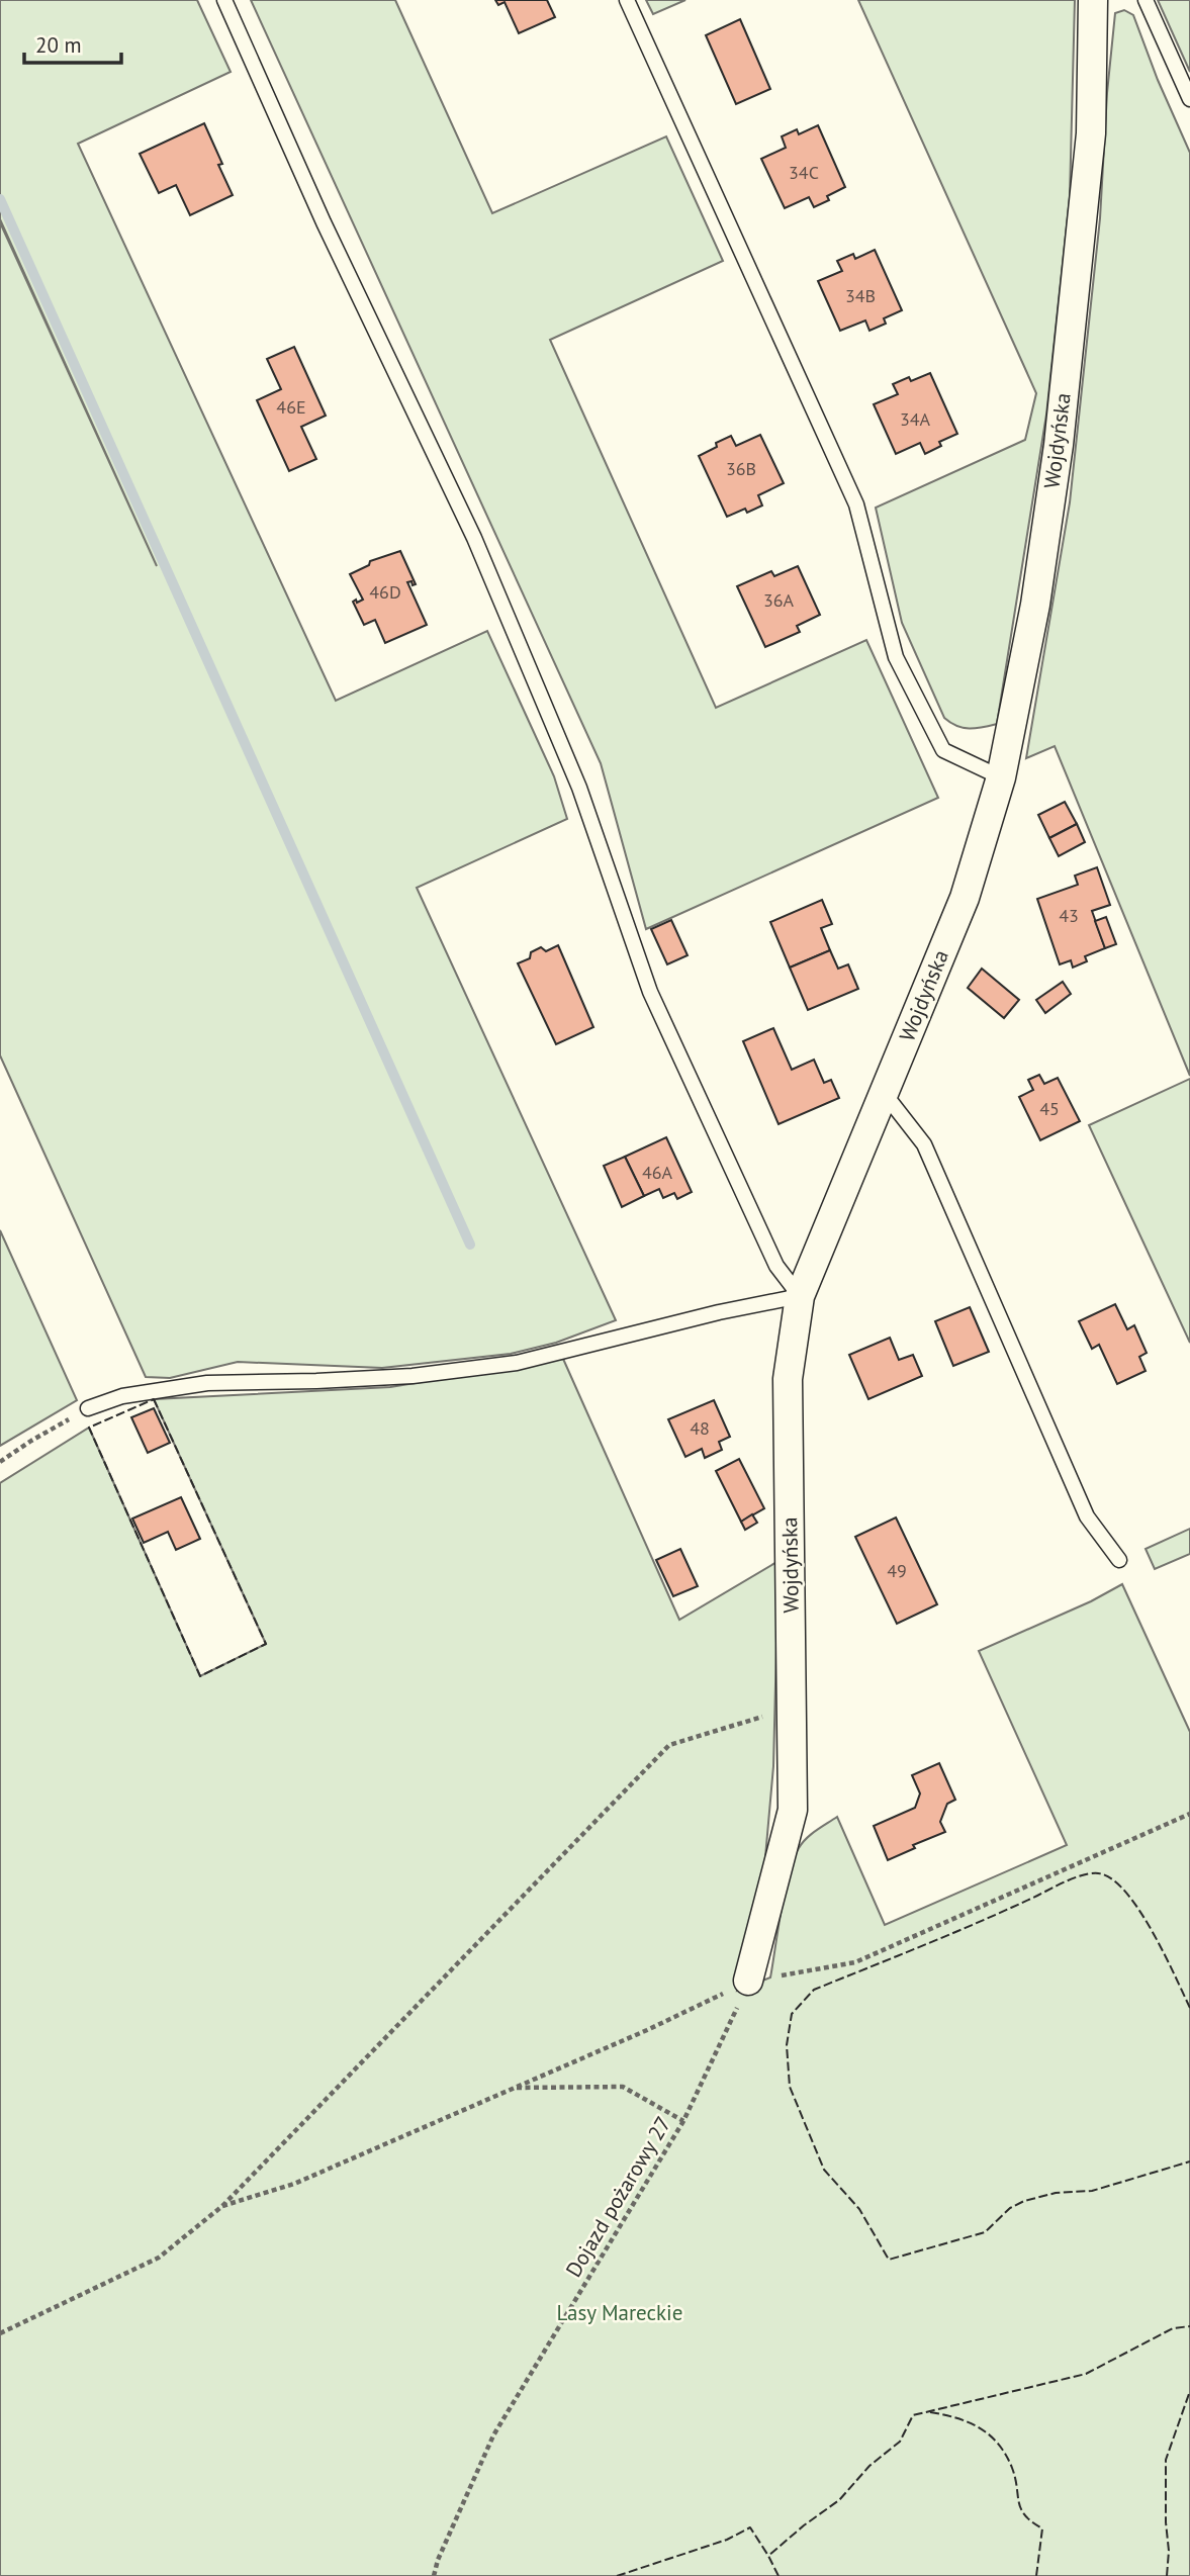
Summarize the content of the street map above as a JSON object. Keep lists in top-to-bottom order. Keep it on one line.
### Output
{"streets":{"street":["Wojdyńska"],"path":["Dojazd pożarowy 27"]},"crossings":[["Wojdyńska","Dojazd pożarowy 27"]],"parks":["Lasy Mareckie"],"house_numbers":["34C","34B","46E","34A","36B","46D","36A","43","45","46A","48","49"],"scale_bar":"20 m"}
